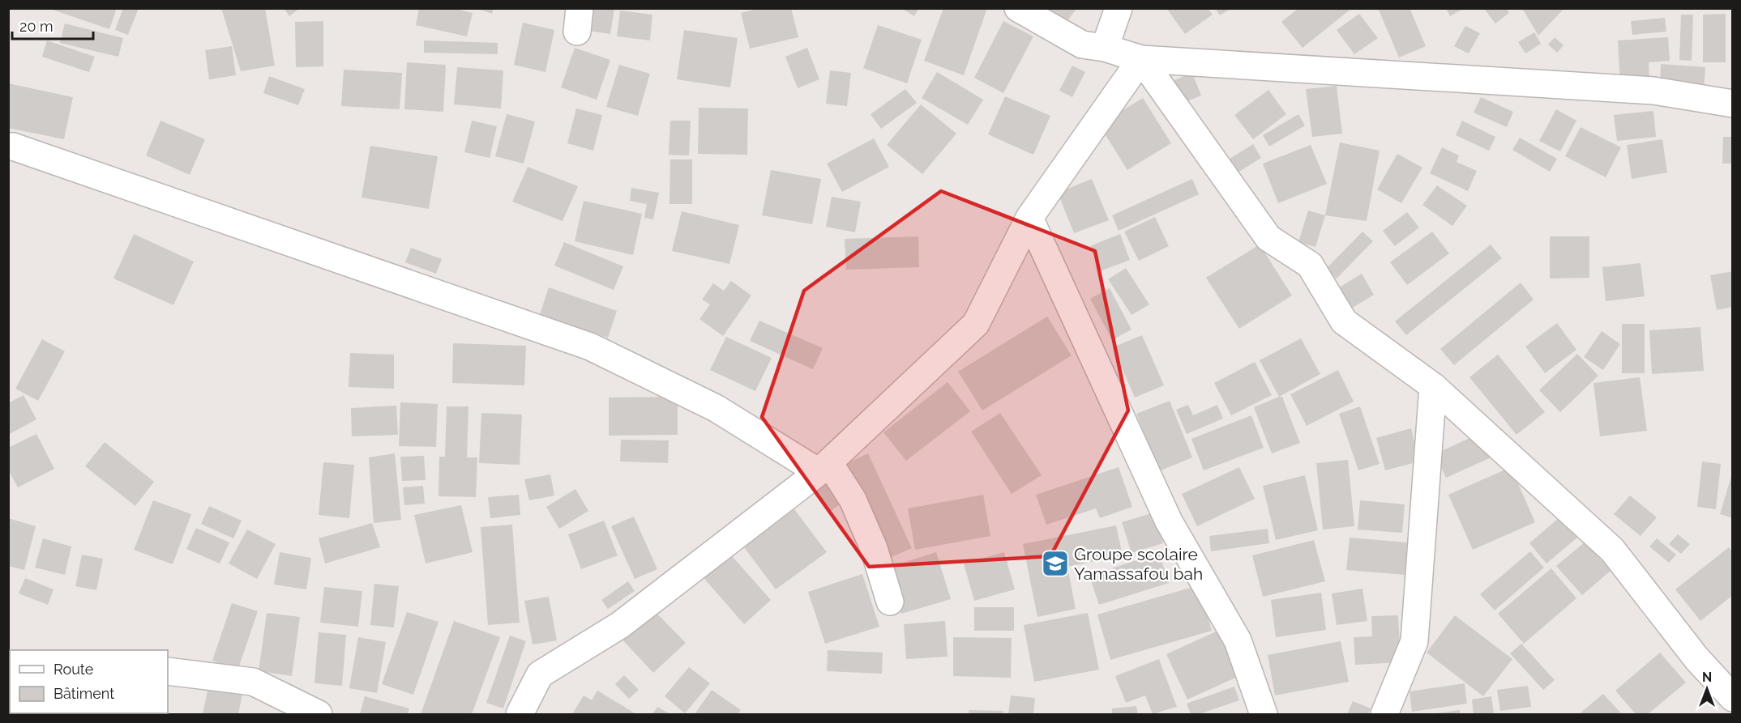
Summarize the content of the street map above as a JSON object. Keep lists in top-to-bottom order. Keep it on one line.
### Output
{"places":{"school or university":["Groupe scolaire Yamassafou bah"]},"legend":["Route","Bâtiment"],"scale_bar":"20 m","north":"top"}
